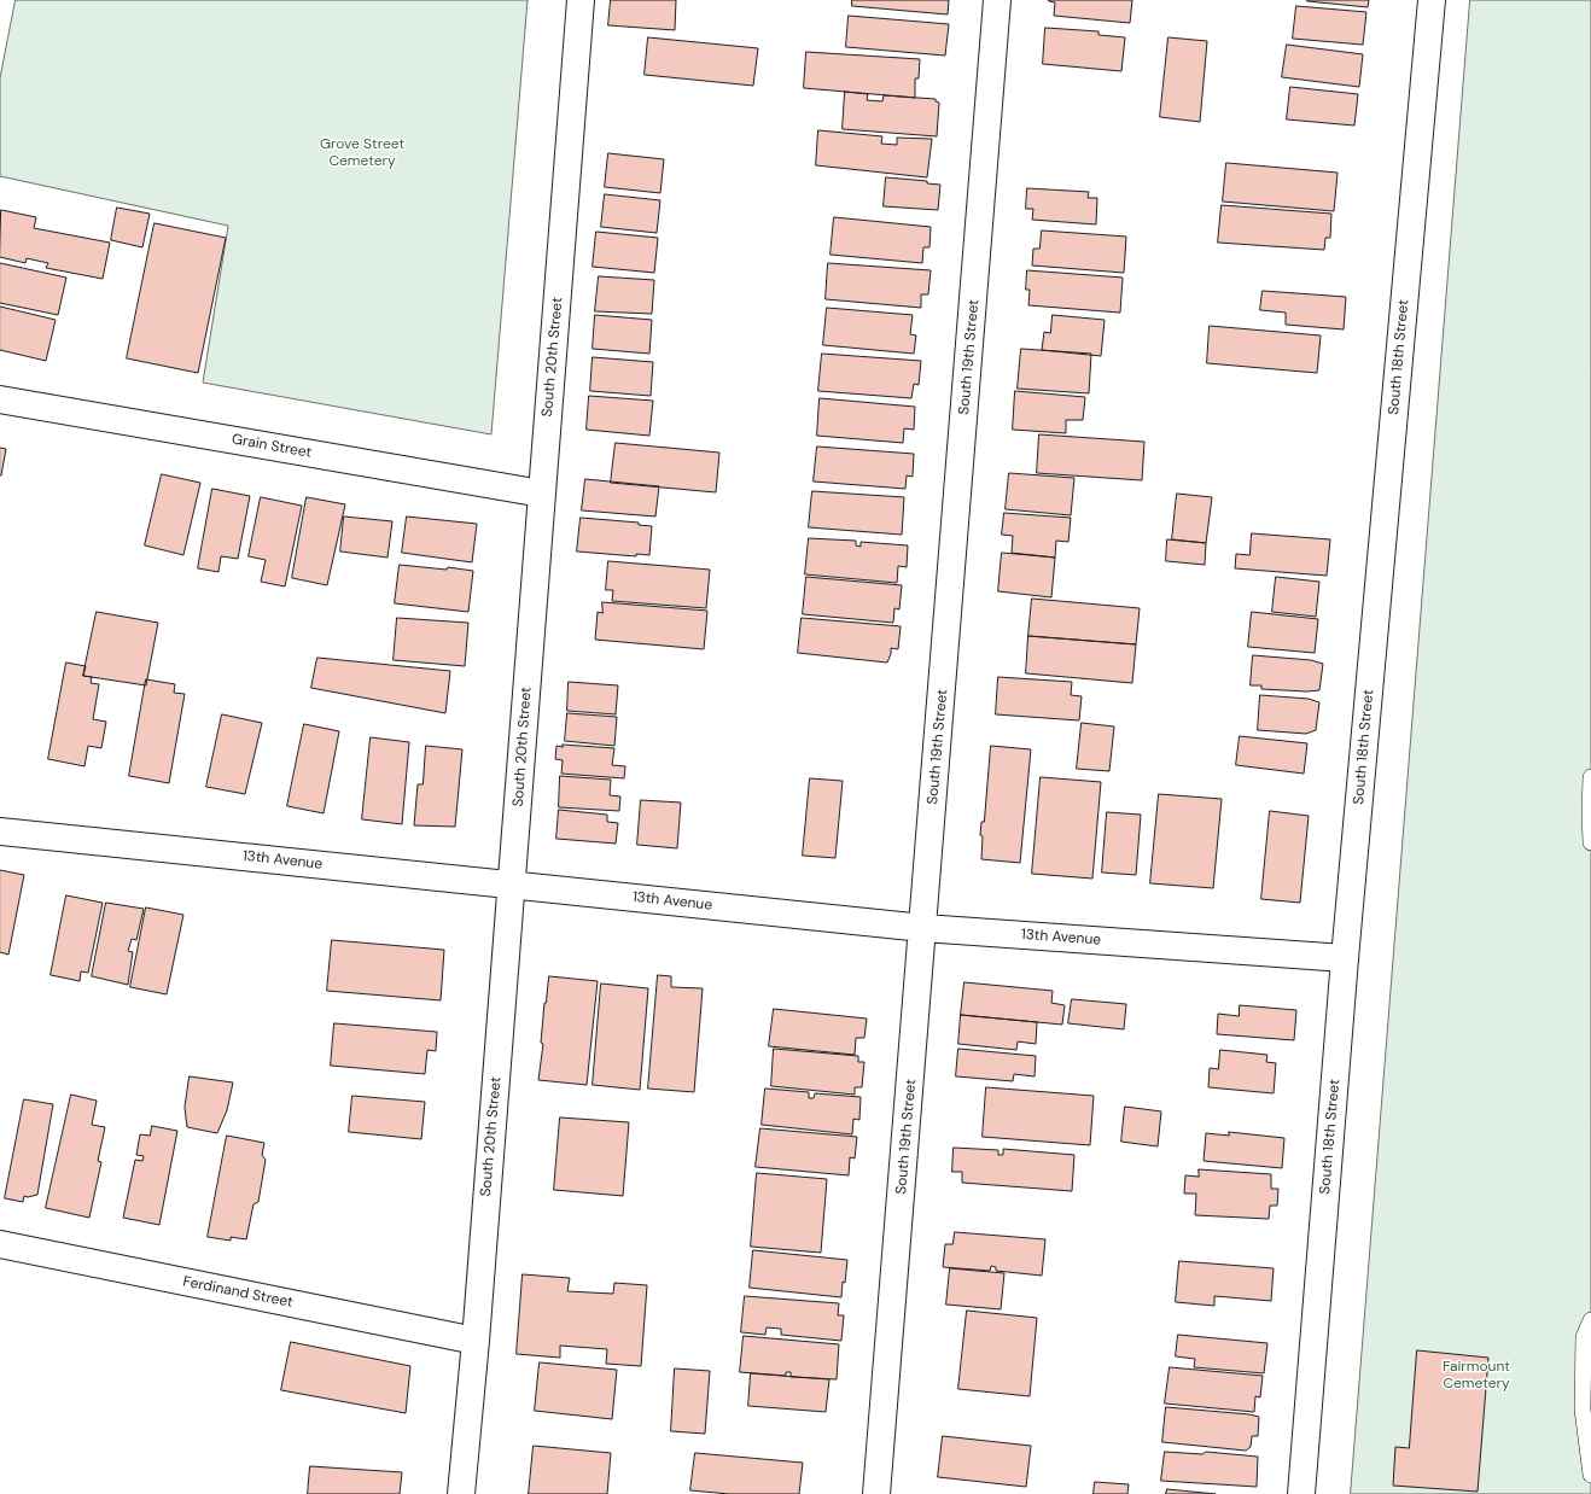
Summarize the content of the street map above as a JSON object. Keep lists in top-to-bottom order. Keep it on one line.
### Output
{"streets":{"street":["South 20th Street","South 19th Street","South 18th Street","Grain Street","13th Avenue","Ferdinand Street"]},"crossings":[["South 20th Street","Grain Street"],["South 20th Street","13th Avenue"],["South 20th Street","Ferdinand Street"],["South 19th Street","13th Avenue"],["South 18th Street","13th Avenue"]],"parks":["Grove Street Cemetery","Fairmount Cemetery"]}
